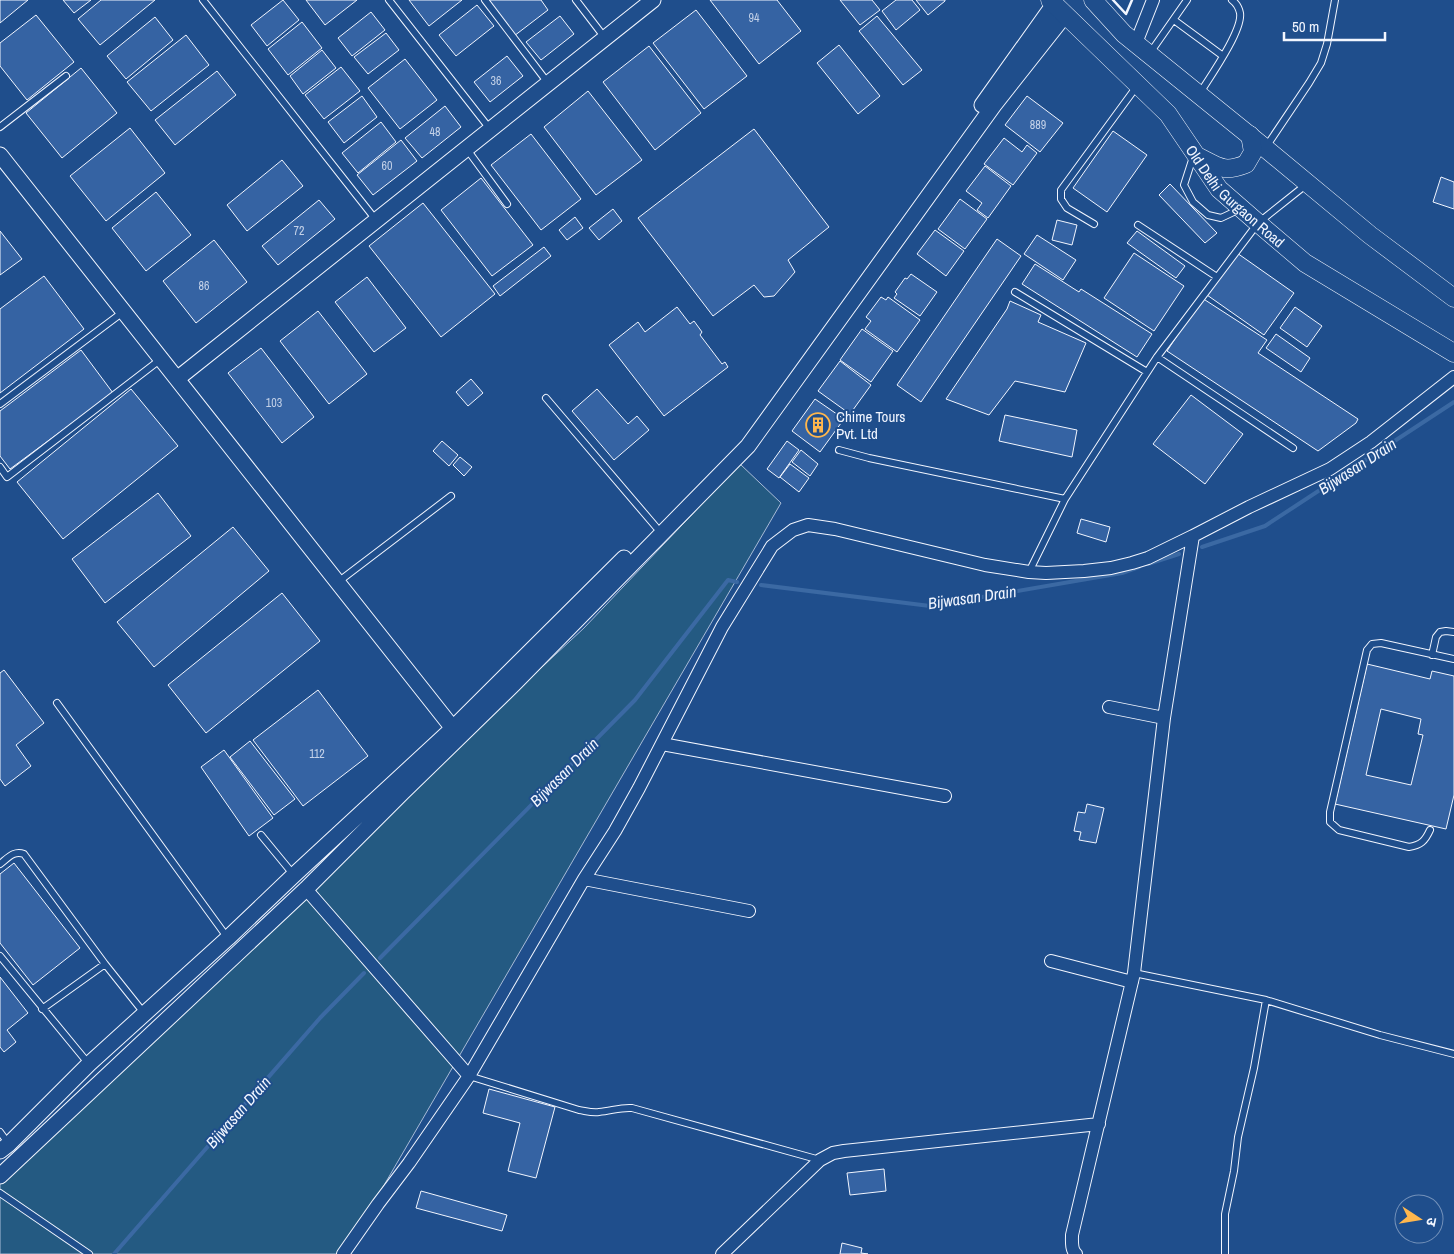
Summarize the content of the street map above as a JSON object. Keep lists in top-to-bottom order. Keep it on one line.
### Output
{"streets":{"main road":["Old Delhi Gurgaon Road"]},"water":["Bijwasan Drain"],"places":{"building":["Chime Tours Pvt. Ltd"]},"house_numbers":["94","36","889","48","60","72","86","103","112"],"scale_bar":"50 m","north":"right"}
